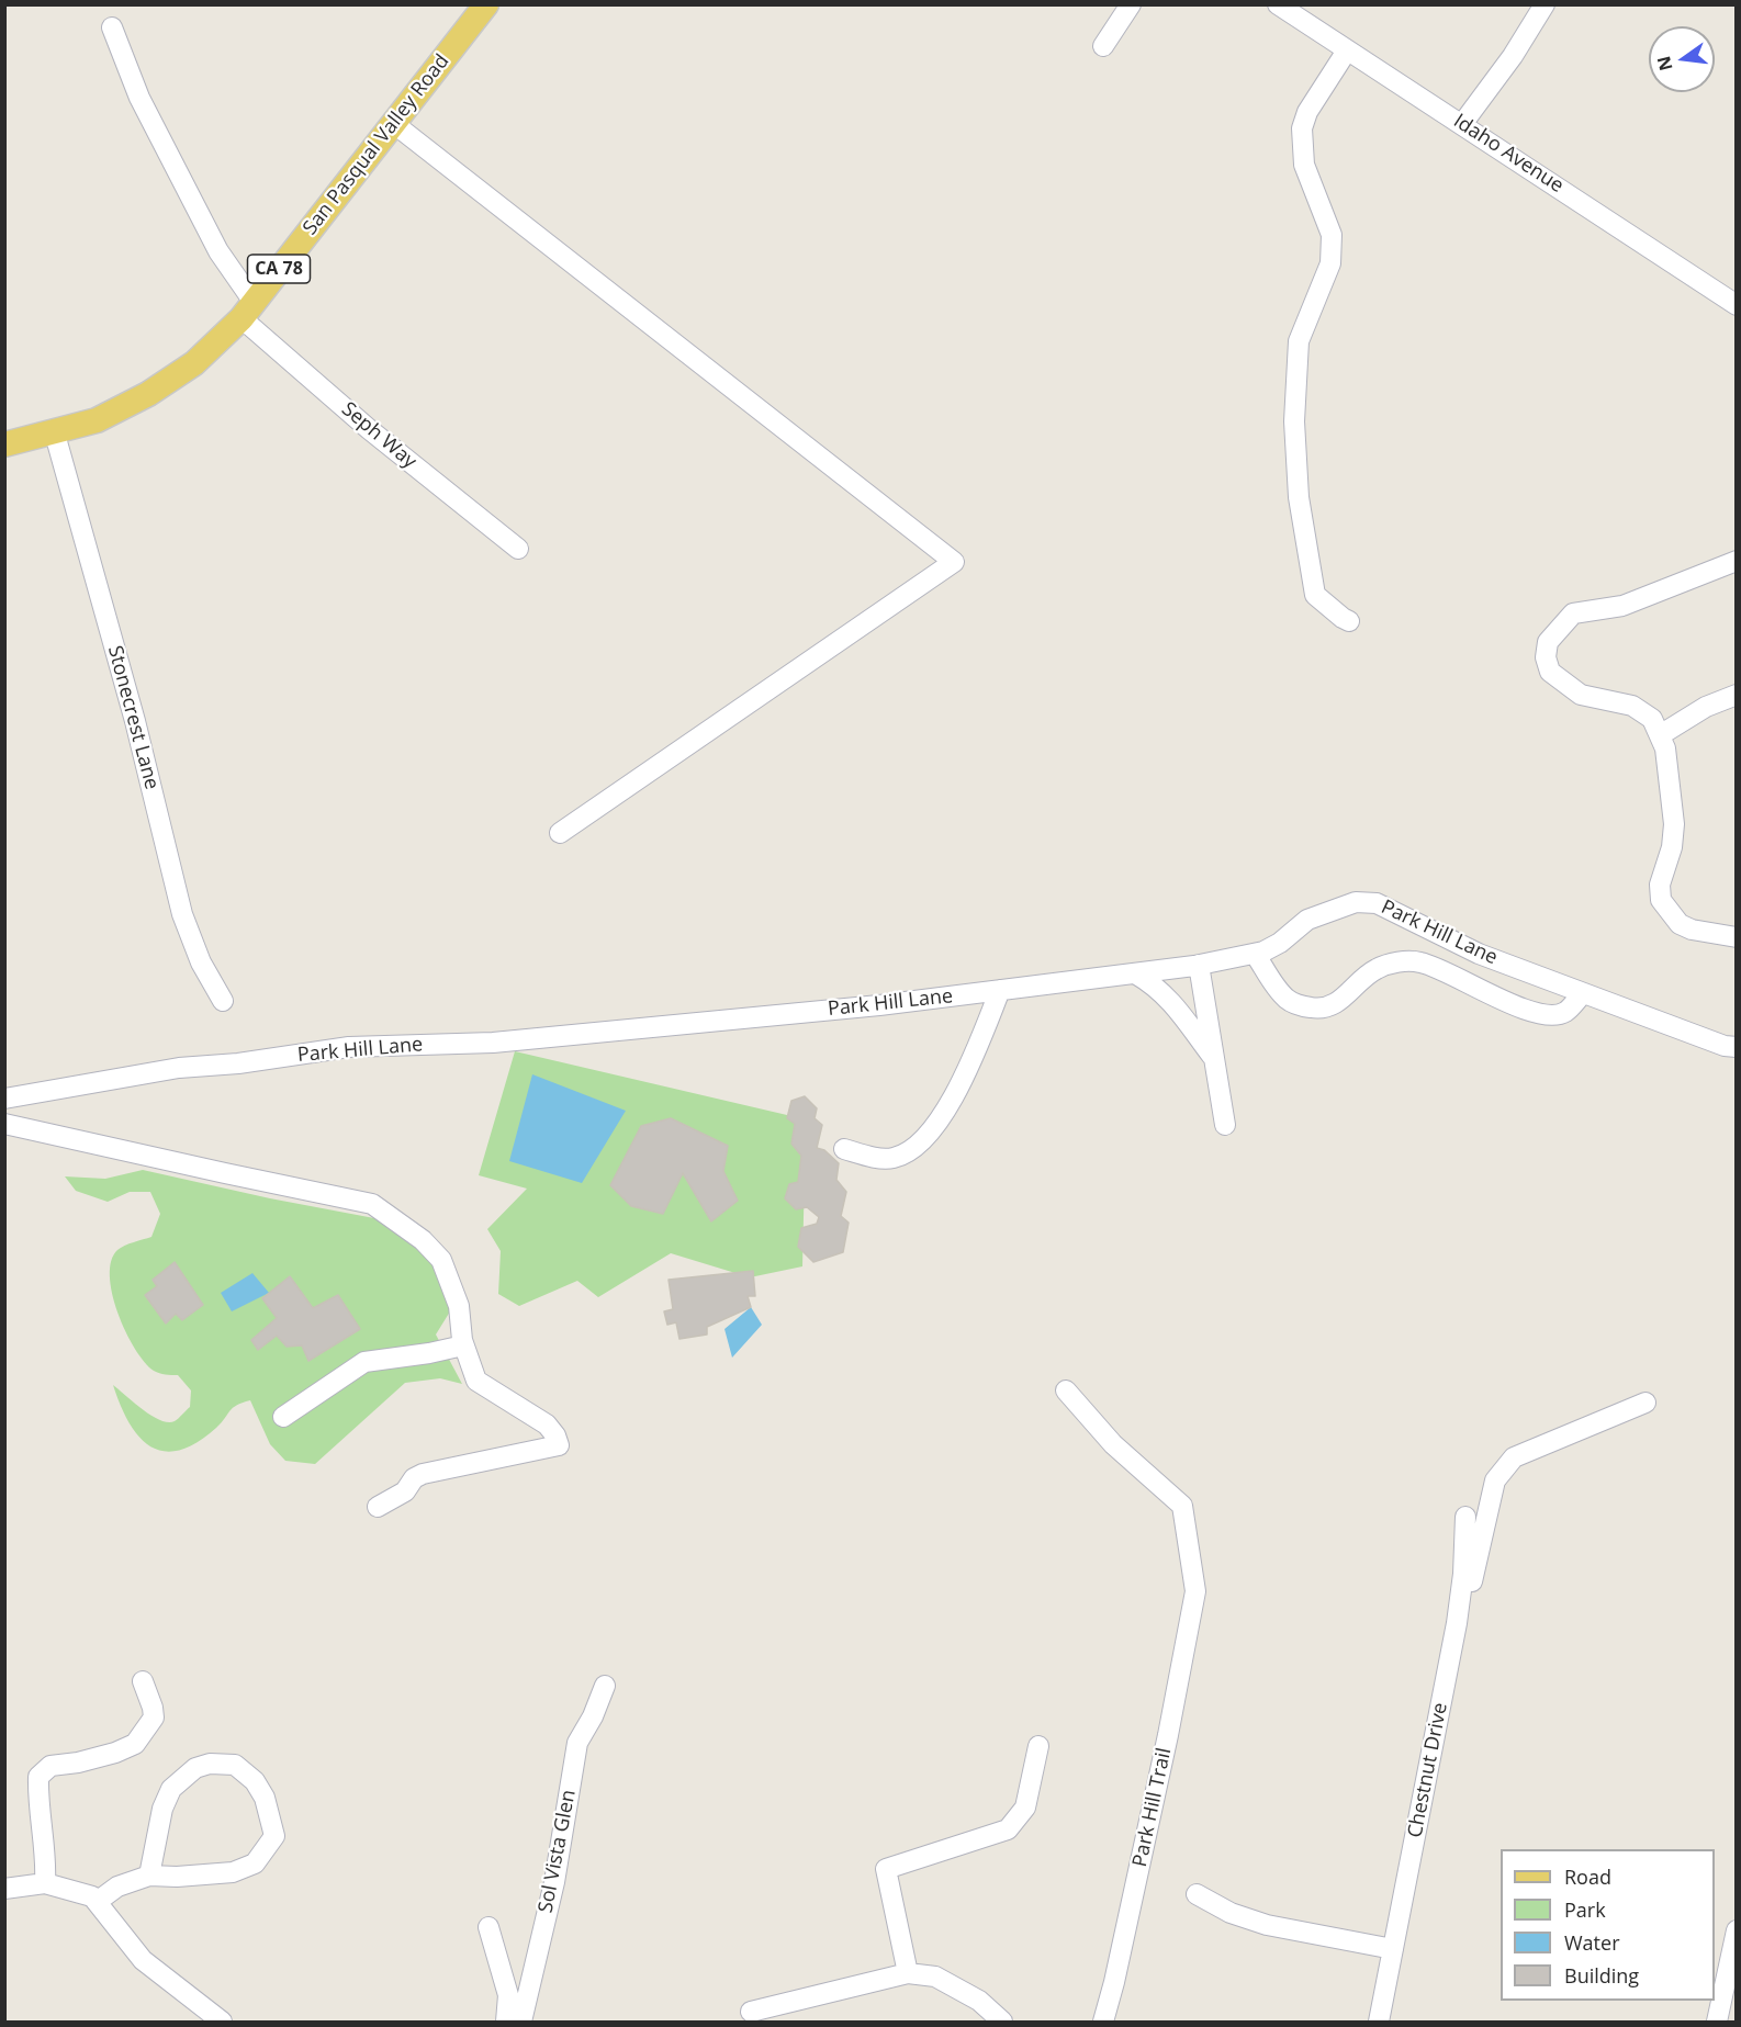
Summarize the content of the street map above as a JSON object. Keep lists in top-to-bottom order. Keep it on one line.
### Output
{"streets":{"main road":["San Pasqual Valley Road","CA 78"],"street":["Idaho Avenue","Seph Way","Stonecrest Lane","Park Hill Lane","Chestnut Drive","Park Hill Trail","Sol Vista Glen"]},"crossings":[["San Pasqual Valley Road","Seph Way"],["San Pasqual Valley Road","Stonecrest Lane"]],"legend":["Road","Park","Water","Building"],"north":"left"}
